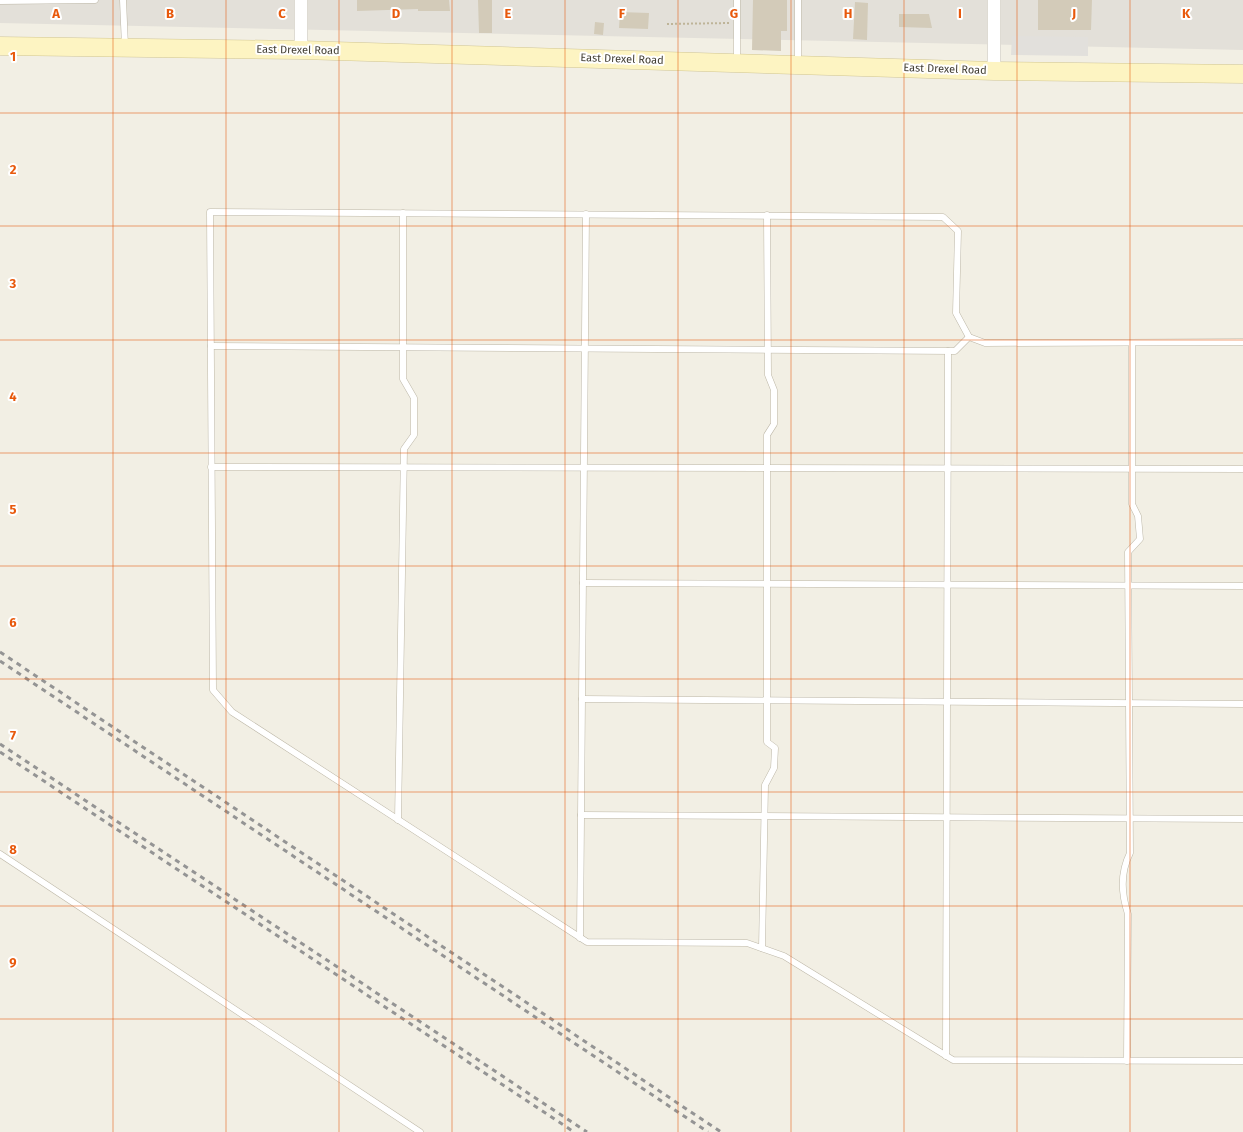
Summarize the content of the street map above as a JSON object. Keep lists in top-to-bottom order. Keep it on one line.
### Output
{"streets":{"street":["East Drexel Road"]},"grid":{"columns":["A","B","C","D","E","F","G","H","I","J","K"],"rows":["1","2","3","4","5","6","7","8","9"]}}
